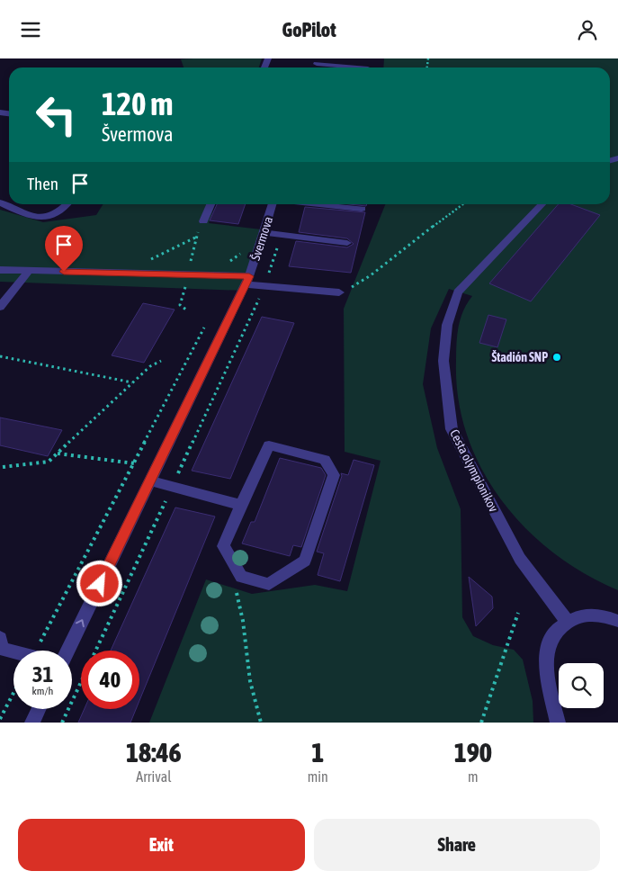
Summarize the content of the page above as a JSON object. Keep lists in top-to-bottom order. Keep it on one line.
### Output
{"streets":{"street":["Švermova","Cesta olympionikov"]},"places":["Štadión SNP"],"page":{"header":"GoPilot","turn":["120 m","Švermova"],"then":"Then","speed":"31 km/h","limit":"40","eta":["18:46","Arrival","1","min","190","m"],"buttons":["Exit","Share"]}}
